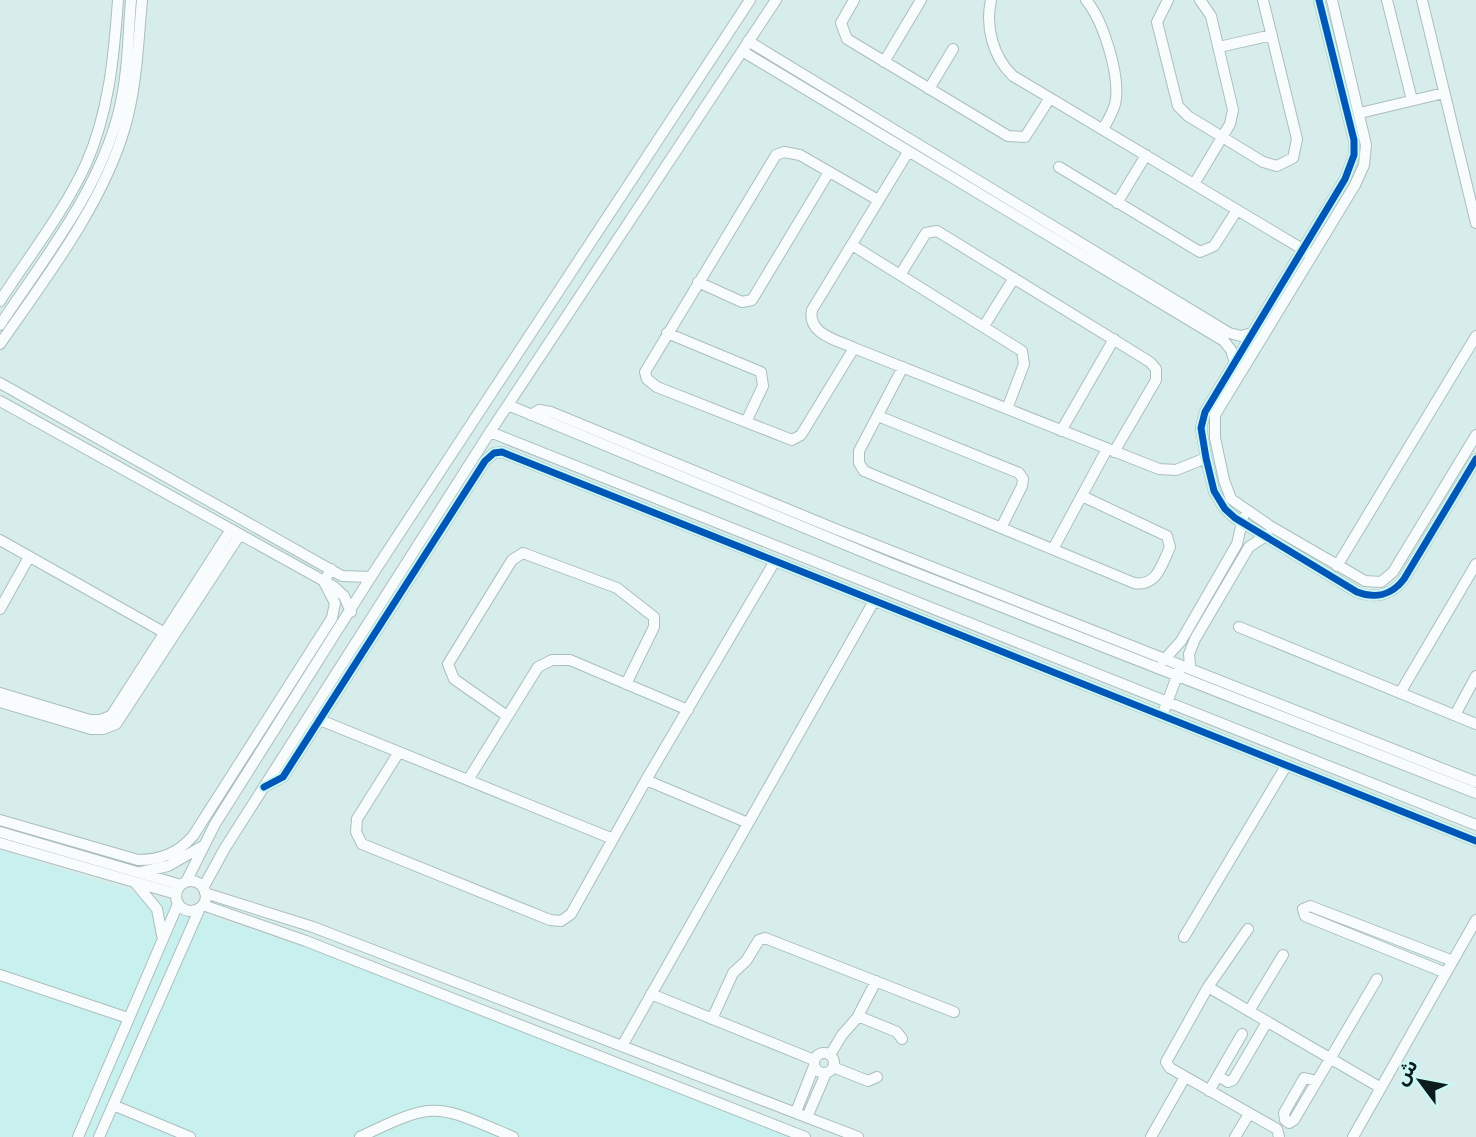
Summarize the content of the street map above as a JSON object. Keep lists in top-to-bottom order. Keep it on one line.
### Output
{"north":"top left"}
